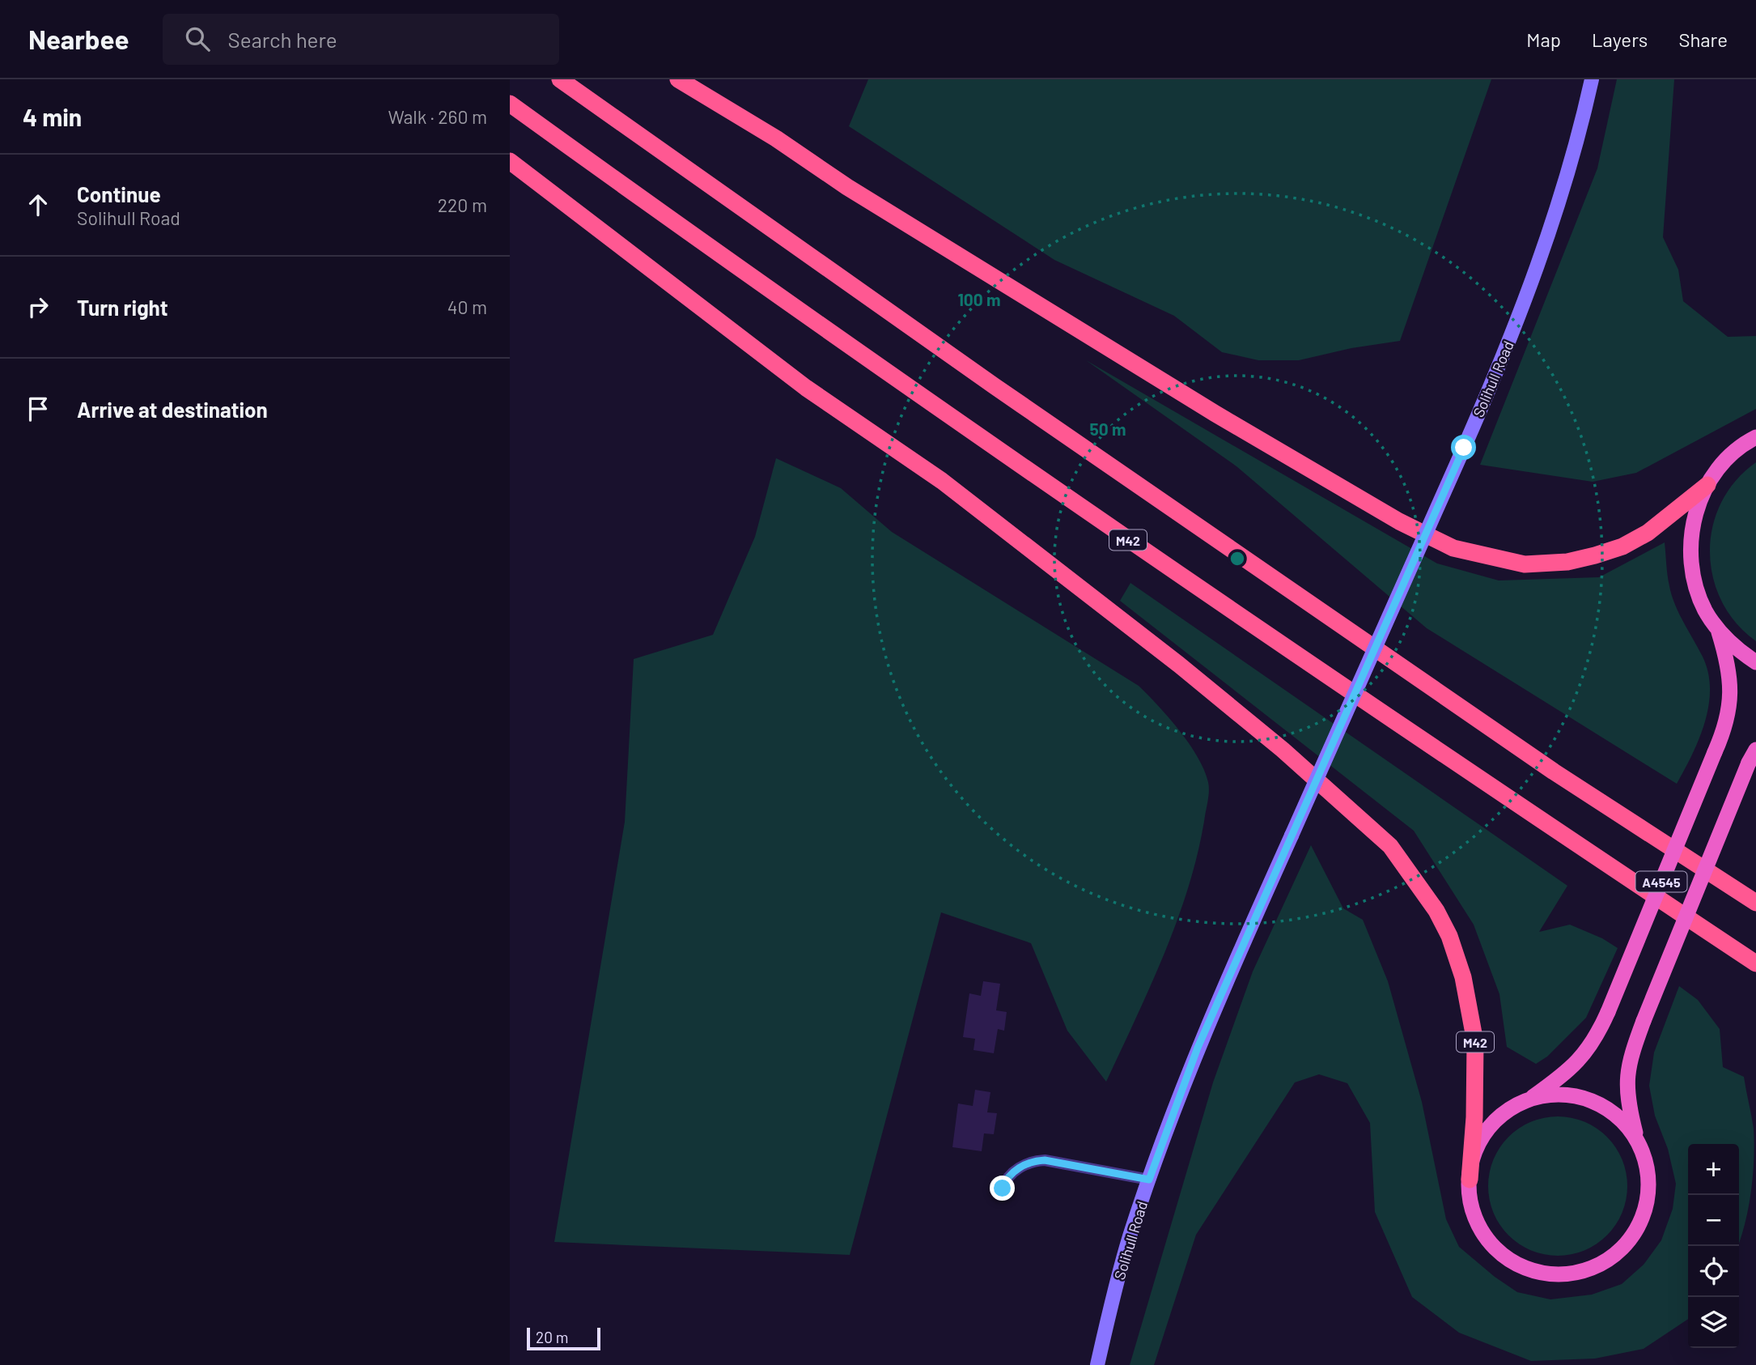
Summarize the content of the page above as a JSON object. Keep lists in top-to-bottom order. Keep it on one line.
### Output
{"streets":{"highway":["M42","A4545"],"main road":["Solihull Road"]},"crossings":[["M42","A4545"]],"scale_bar":"20 m","page":{"header":"Nearbee","search":"Search here","nav":["Map","Layers","Share"],"heading":["4 min","Walk · 260 m"],"list":[["Continue","Solihull Road","220 m"],["Turn right","40 m"],"Arrive at destination"],"map_buttons":["+","−"],"scale":"20 m"},"rings":["100 m","50 m"]}
